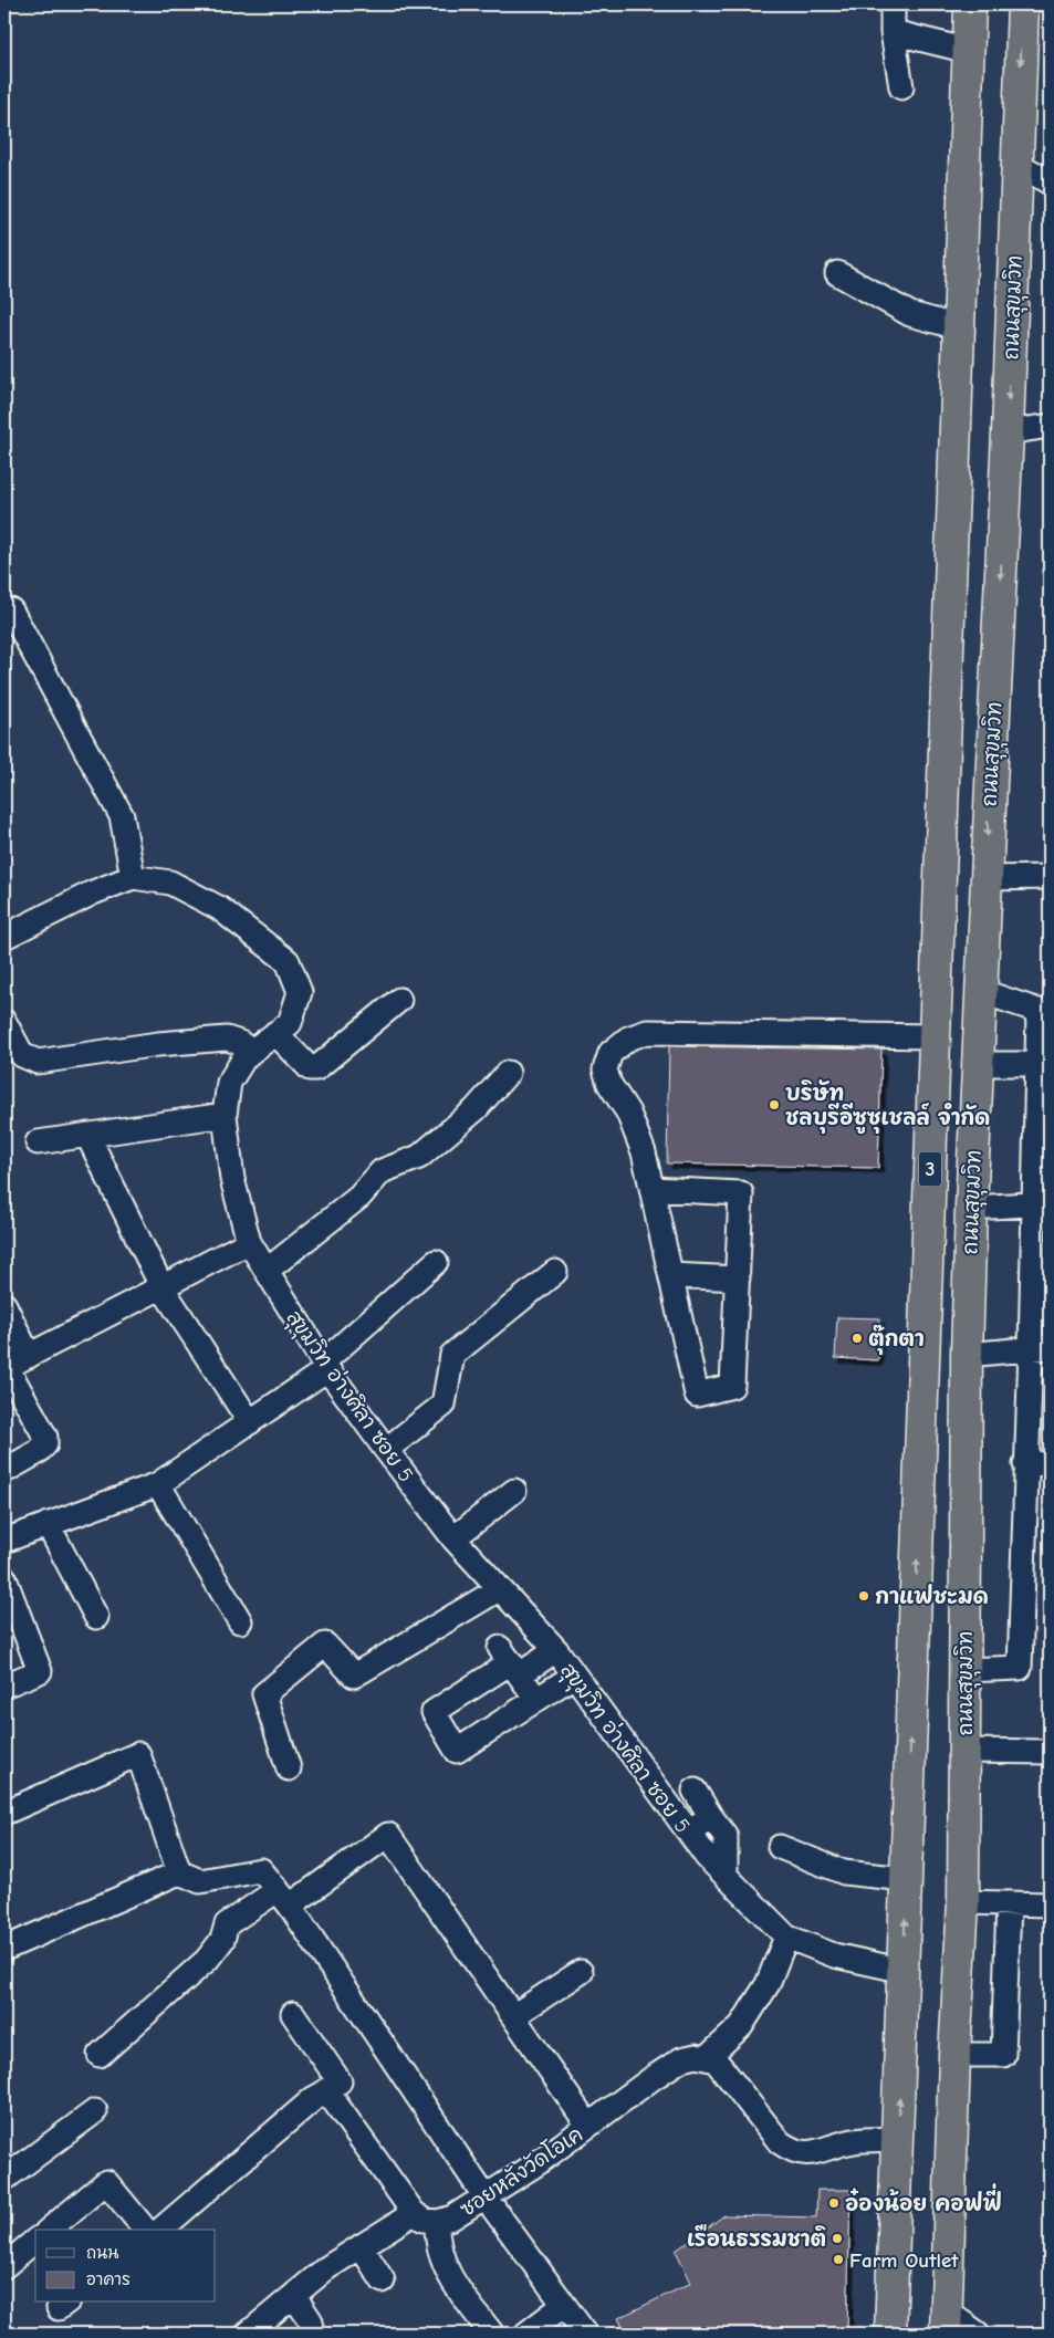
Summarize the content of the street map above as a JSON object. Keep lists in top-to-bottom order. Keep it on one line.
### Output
{"streets":{"highway":["ถนนสุขุมวิท","3"],"street":["สุขุมวิท อ่างศิลา ซอย 5","ซอยหลังวัดโอเค"]},"crossings":[["ถนนสุขุมวิท","สุขุมวิท อ่างศิลา ซอย 5"]],"places":["บริษัท ชลบุรีอีซูซุเชลล์ จำกัด","ตุ๊กตา","กาแฟชะมด","อ๋องน้อย คอฟฟี่","เรือนธรรมชาติ","Farm Outlet"],"legend":["ถนน","อาคาร"]}
